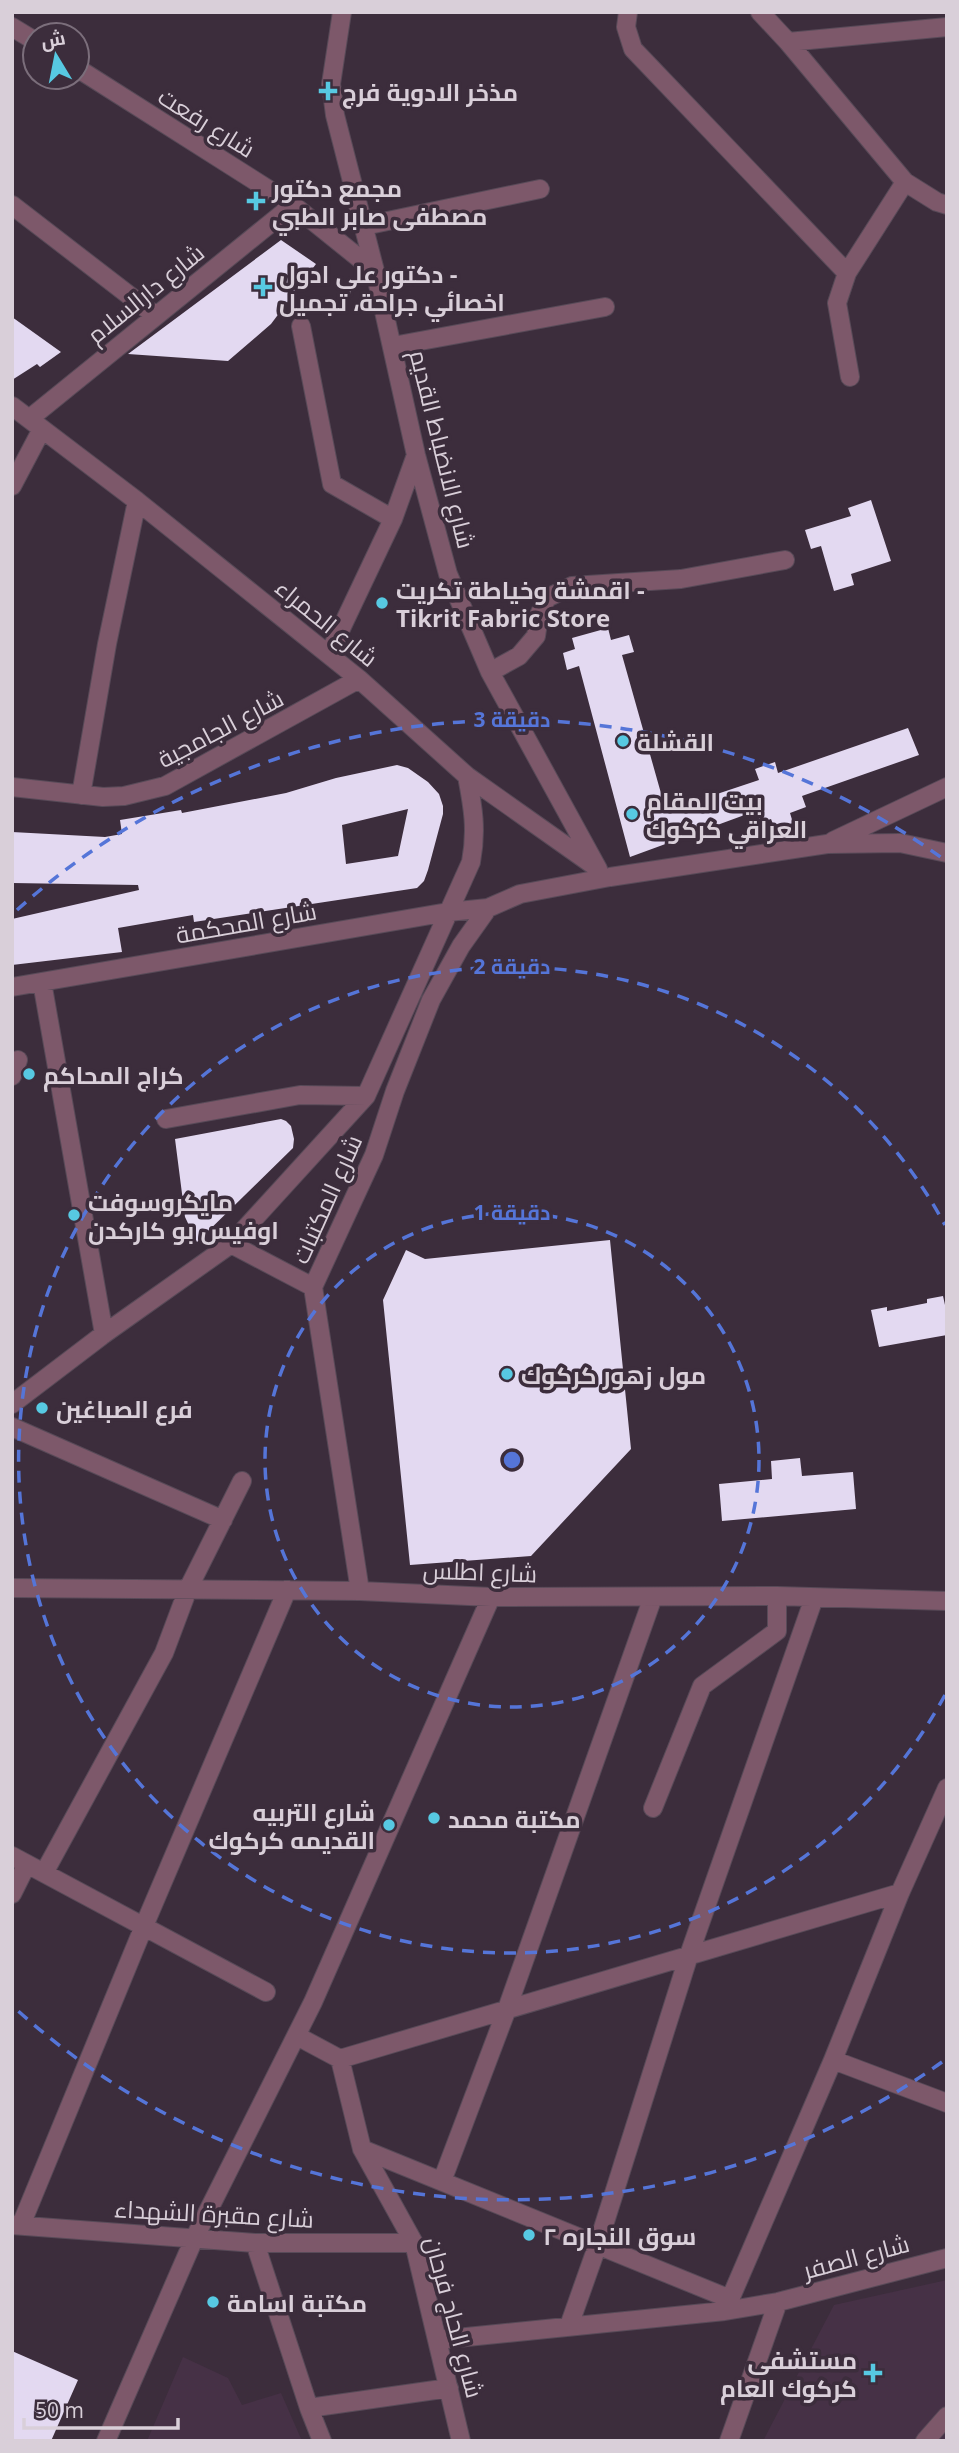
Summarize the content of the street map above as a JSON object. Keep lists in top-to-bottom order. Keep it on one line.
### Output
{"streets":{"street":["شارع رفعت","شارع دارالسلام","شارع الانضباط القديم","شارع الحمراء","شارع الجامجية","شارع المحكمة","شارع المكتبات","شارع اطلس","شارع مقبرة الشهداء","شارع الصفر","شارع الحاج فرحان"]},"crossings":[["شارع رفعت","شارع دارالسلام"],["شارع رفعت","شارع الانضباط القديم"],["شارع دارالسلام","شارع الحمراء"],["شارع الانضباط القديم","شارع الحمراء"],["شارع الانضباط القديم","شارع المحكمة"],["شارع الحمراء","شارع الجامجية"],["شارع الحمراء","شارع المحكمة"],["شارع الحمراء","شارع المكتبات"],["شارع المحكمة","شارع المكتبات"],["شارع المكتبات","شارع اطلس"],["شارع مقبرة الشهداء","شارع الحاج فرحان"],["شارع الصفر","شارع الحاج فرحان"]],"places":{"health":["مذخر الادوية فرج","مجمع دكتور مصطفى صابر الطبي","دكتور علي ادول - اخصائي جراحة، تجميل","مستشفى كركوك العام"],"other":["اقمشة وخياطة تكريت - Tikrit Fabric Store","القشلة","بيت المقام العراقي كركوك","كراج المحاكم","مايكروسوفت اوفيس بو كاركدن","مول زهور كركوك","فرع الصباغين","مكتبة محمد","شارع التربيه القديمه كركوك","سوق النجاره ٢","مكتبة اسامة"]},"scale_bar":"50 m","north":"top","rings":["3 دقيقة","2 دقيقة","1 دقيقة"]}
